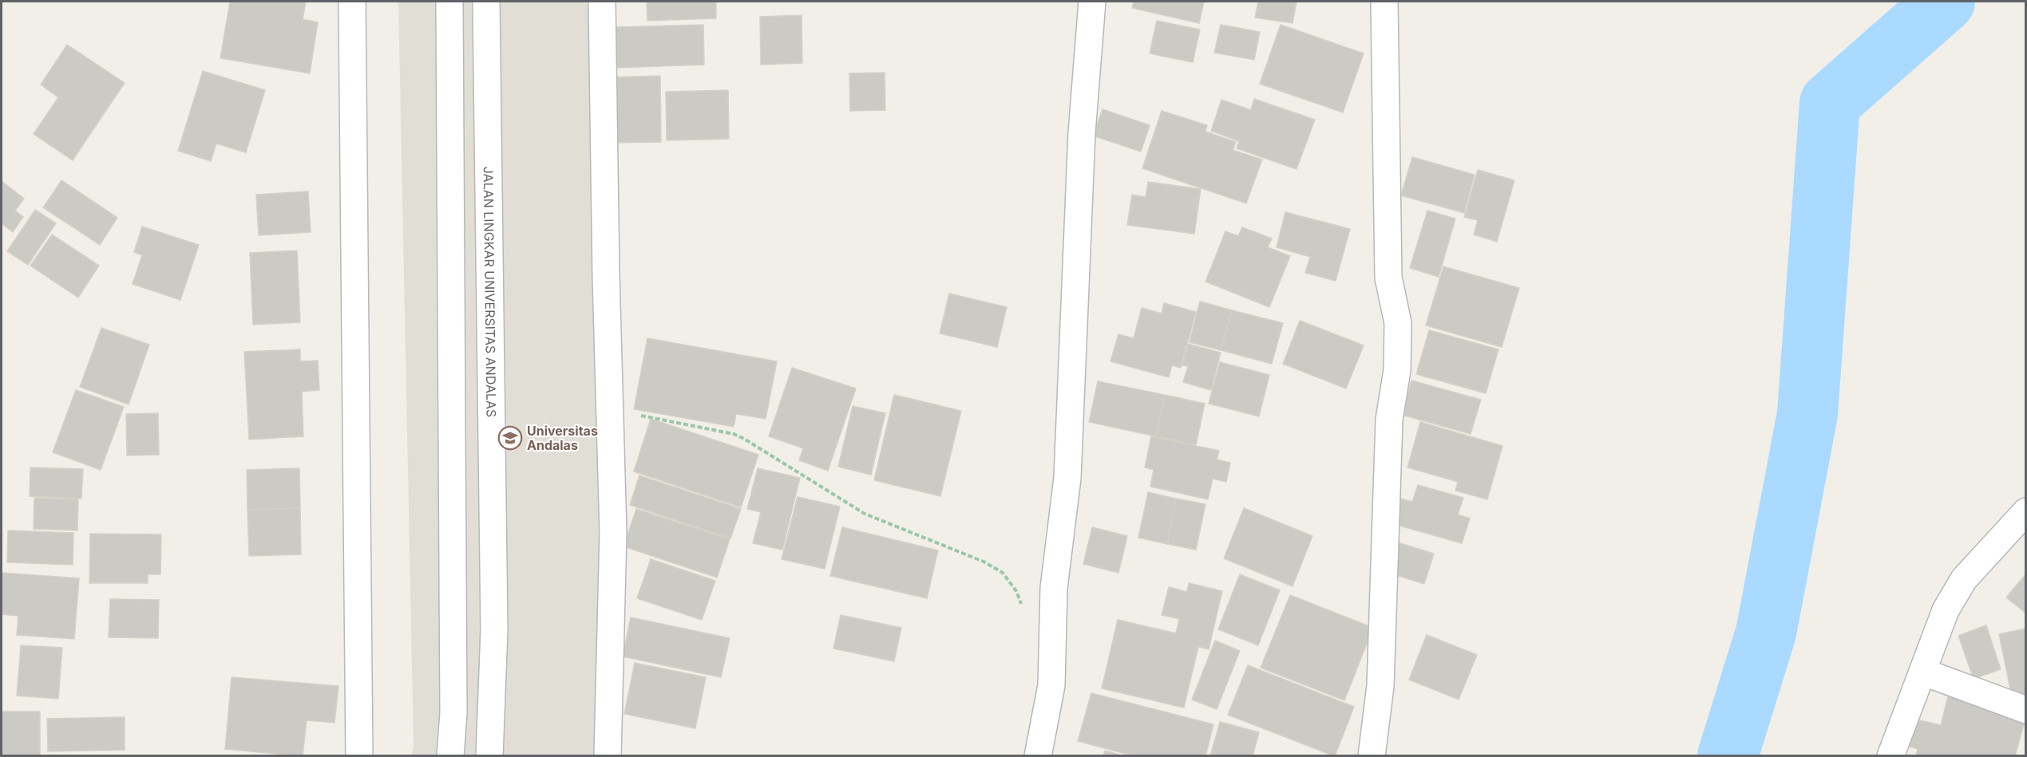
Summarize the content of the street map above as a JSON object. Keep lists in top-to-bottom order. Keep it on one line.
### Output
{"streets":{"street":["JALAN LINGKAR UNIVERSITAS ANDALAS"]},"places":{"school or university":["Universitas Andalas"]}}
